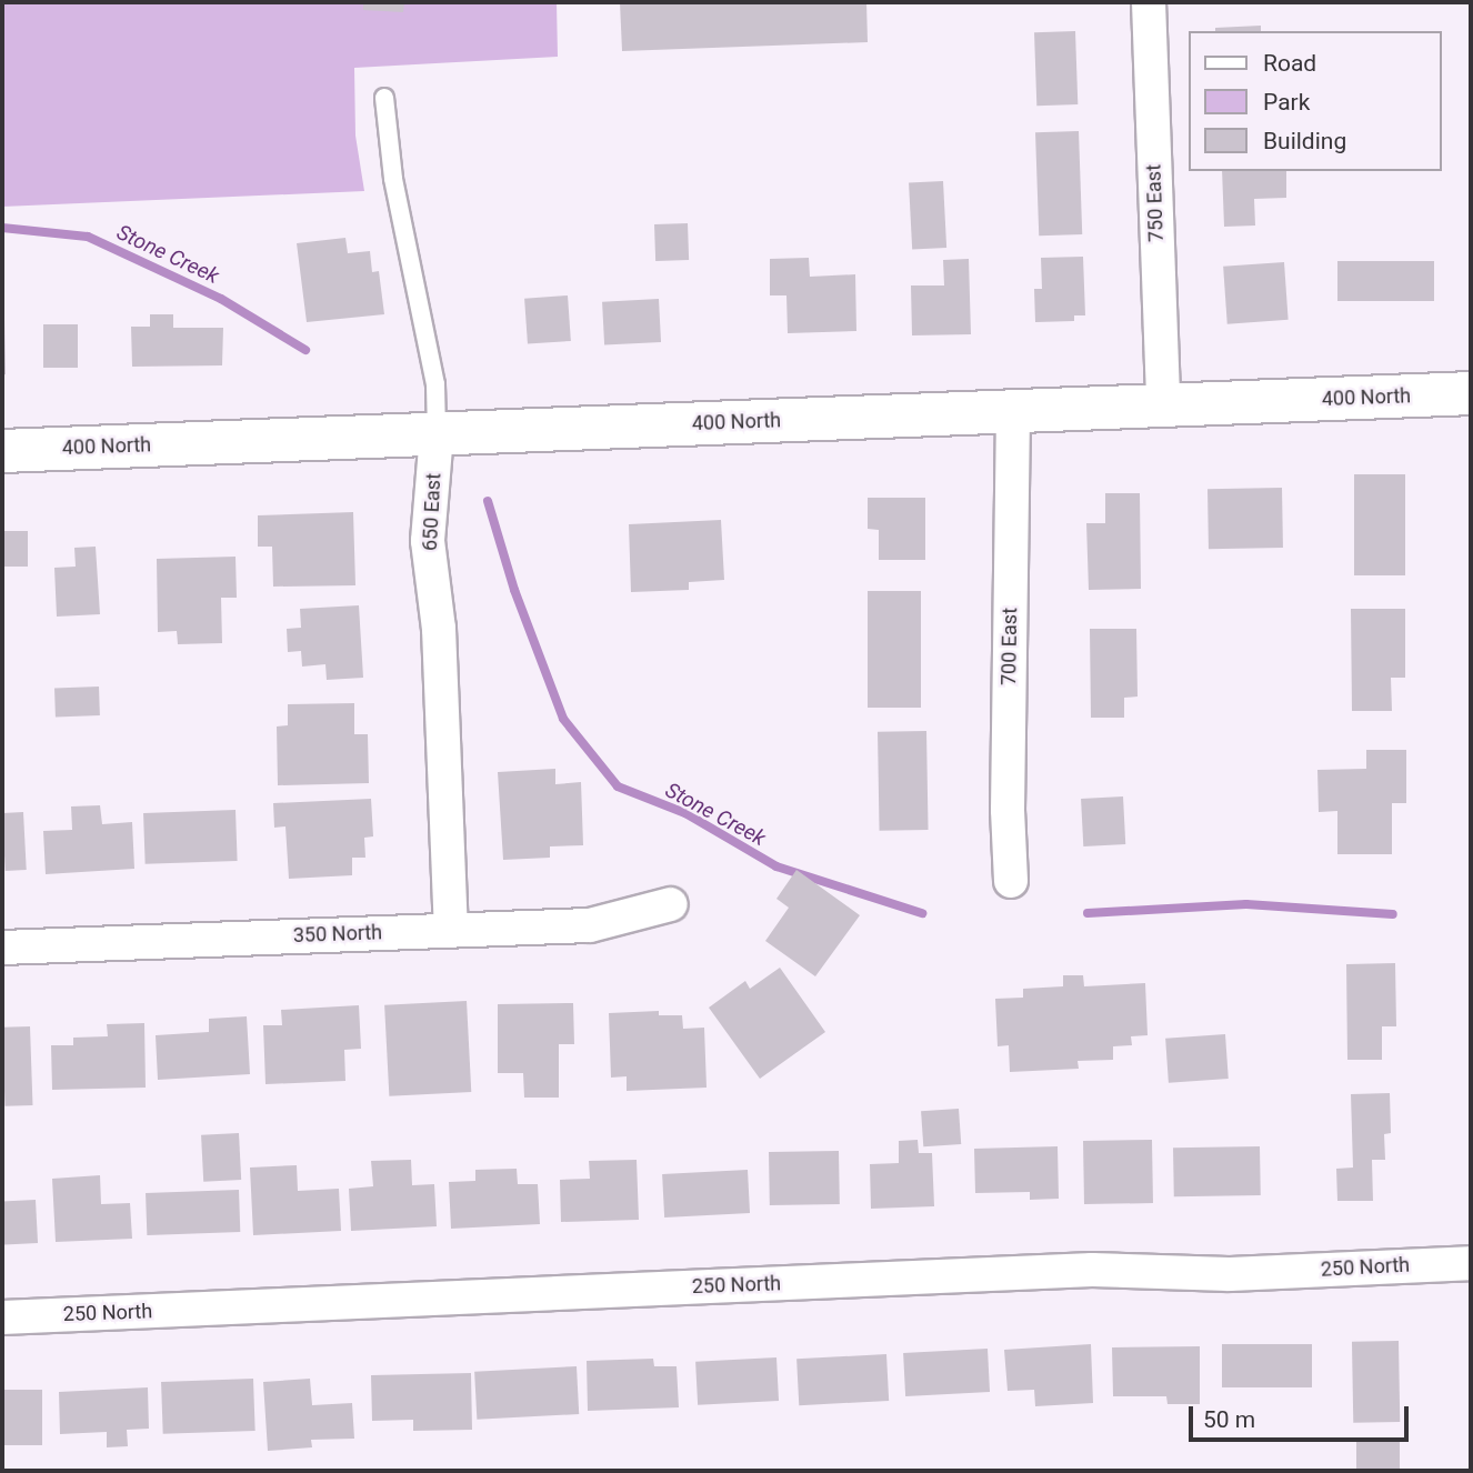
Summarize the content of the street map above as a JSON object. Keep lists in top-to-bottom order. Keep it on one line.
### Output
{"streets":{"main road":["400 North"],"street":["750 East","650 East","700 East","350 North","250 North"]},"crossings":[["750 East","400 North"],["400 North","650 East"],["400 North","700 East"],["650 East","350 North"]],"water":["Stone Creek"],"legend":["Road","Park","Building"],"scale_bar":"50 m"}
